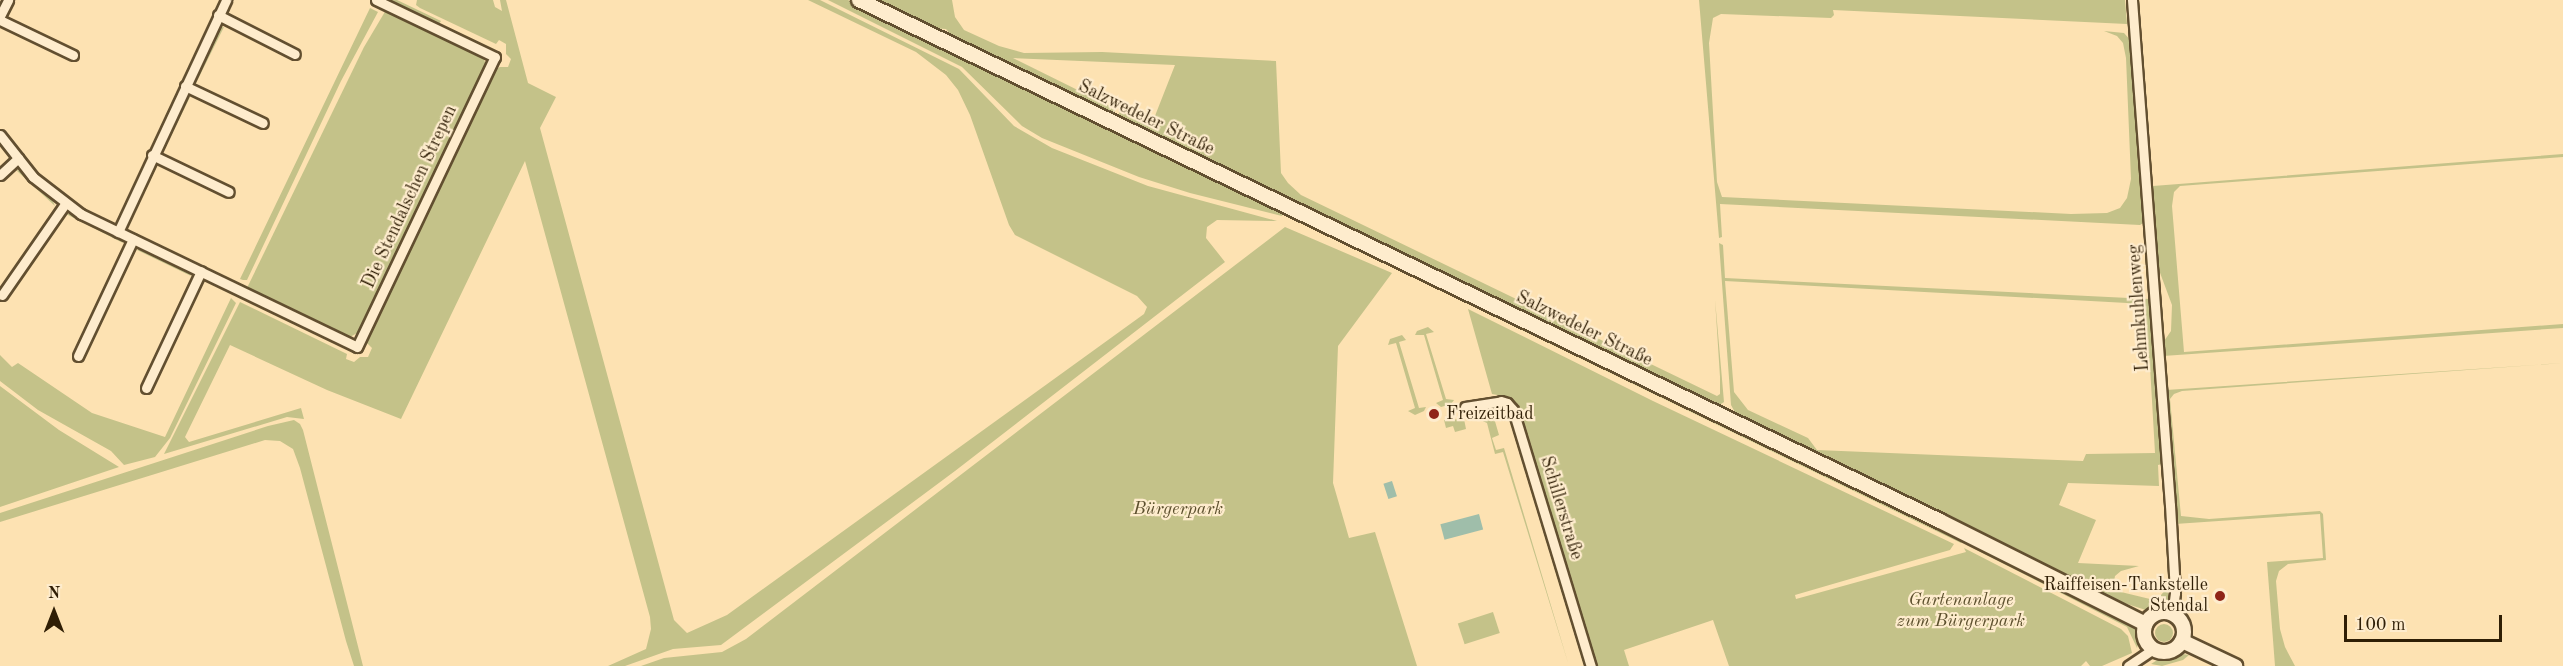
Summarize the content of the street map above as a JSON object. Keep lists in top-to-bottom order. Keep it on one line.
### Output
{"streets":{"main road":["Salzwedeler Straße"],"street":["Die Stendalschen Strepen","Lehmkuhlenweg","Schillerstraße"]},"crossings":[["Salzwedeler Straße","Lehmkuhlenweg"]],"parks":["Bürgerpark","Gartenanlage zum Bürgerpark"],"places":["Freizeitbad","Raiffeisen-Tankstelle Stendal"],"scale_bar":"100 m","north":"top"}
